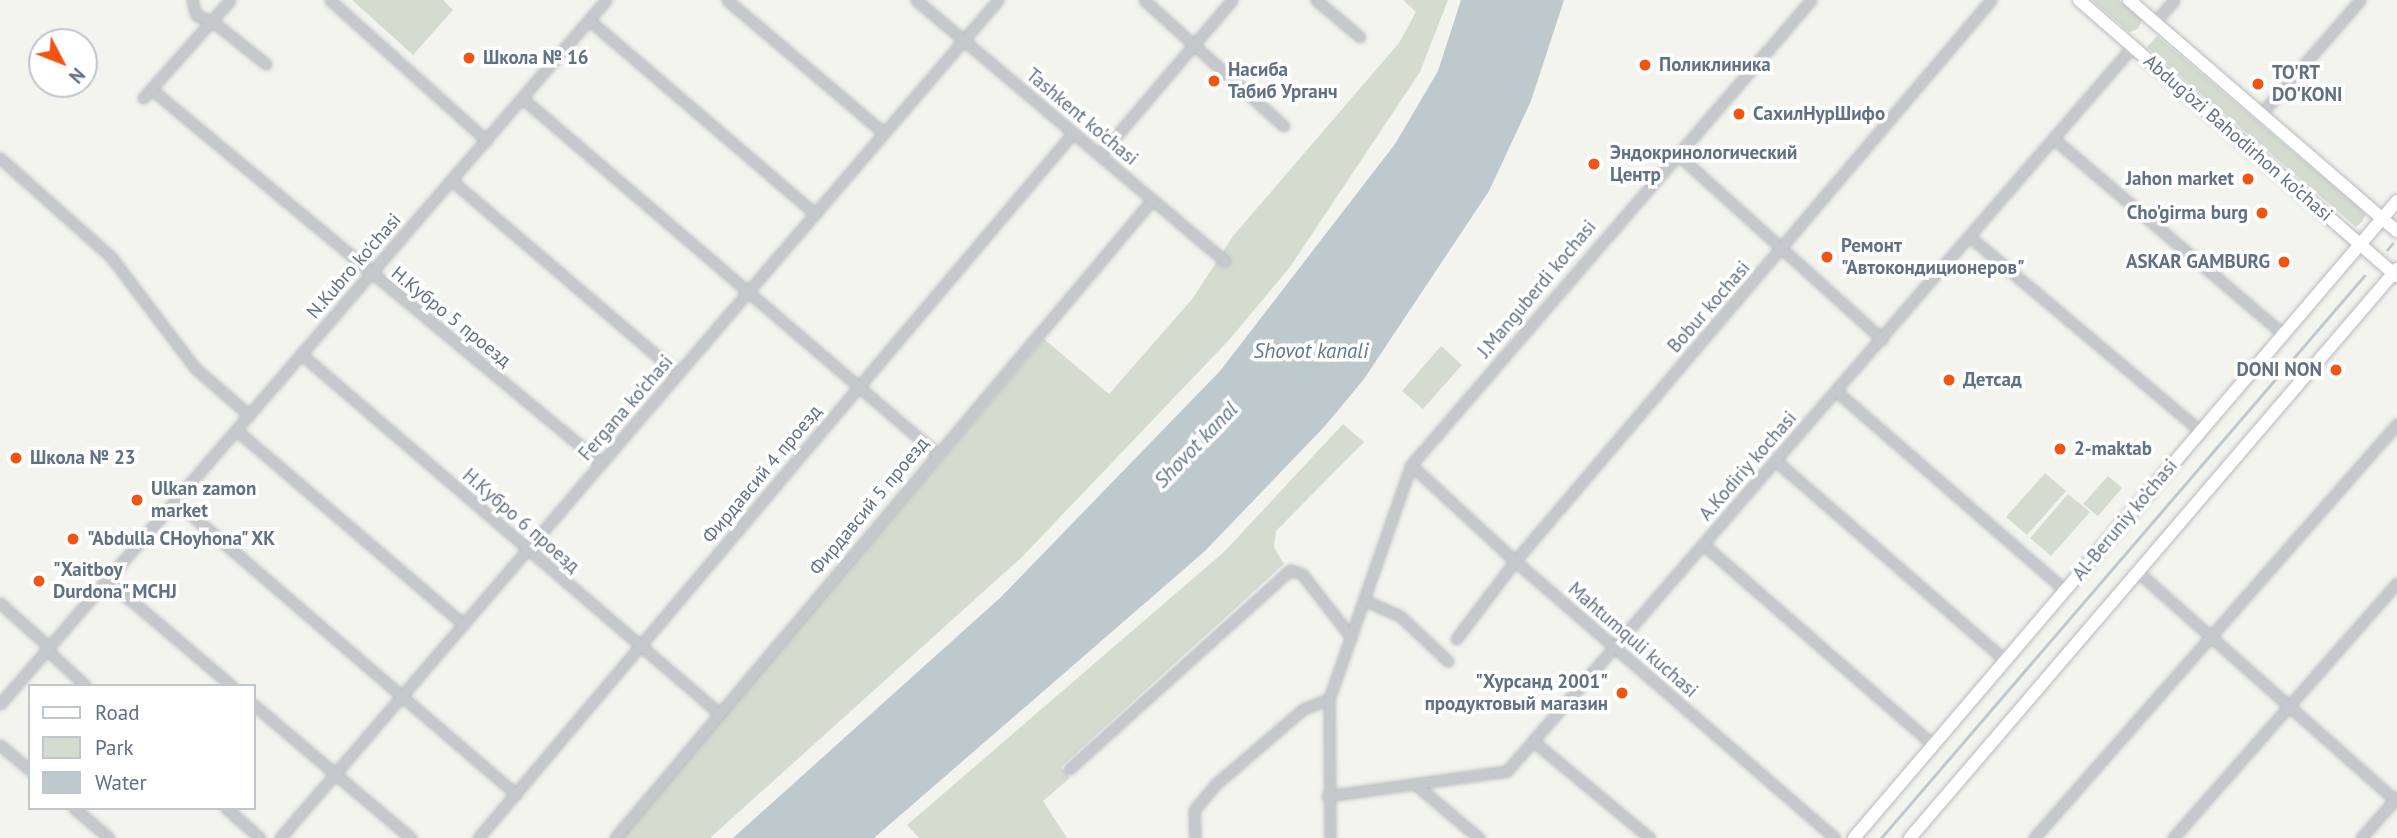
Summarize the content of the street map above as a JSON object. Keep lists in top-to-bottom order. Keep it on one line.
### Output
{"streets":{"main road":["Abdug’ozi Bahodirhon ko’chasi","Al-Beruniy ko’chasi"],"street":["Tashkent ko'chasi","N.Kubro ko'chasi","J.Manguberdi kochasi","Bobur kochasi","Н.Кубро 5 проезд","Fergana ko'chasi","A.Kodiriy kochasi","Фирдавсий 4 проезд","Фирдавсий 5 проезд","Н.Кубро 6 проезд","Mahtumquli kuchasi"]},"crossings":[["Tashkent ko'chasi","Fergana ko'chasi"],["Tashkent ko'chasi","Фирдавсий 4 проезд"],["Tashkent ko'chasi","Фирдавсий 5 проезд"],["Abdug’ozi Bahodirhon ko’chasi","A.Kodiriy kochasi"],["Abdug’ozi Bahodirhon ko’chasi","Al-Beruniy ko’chasi"],["N.Kubro ko'chasi","Н.Кубро 5 проезд"],["N.Kubro ko'chasi","Н.Кубро 6 проезд"],["J.Manguberdi kochasi","A.Kodiriy kochasi"],["J.Manguberdi kochasi","Mahtumquli kuchasi"],["Bobur kochasi","Mahtumquli kuchasi"],["Н.Кубро 5 проезд","Fergana ko'chasi"],["Fergana ko'chasi","Н.Кубро 6 проезд"],["A.Kodiriy kochasi","Mahtumquli kuchasi"],["Фирдавсий 4 проезд","Н.Кубро 6 проезд"],["Фирдавсий 5 проезд","Н.Кубро 6 проезд"]],"water":["Shovot kanali","Shovot kanal"],"places":["Школа № 16","Поликлиника","Насиба Табиб Урганч","TO'RT DO'KONI","СахилНурШифо","Эндокринологический Центр","Jahon market","Cho'girma burg","Ремонт \"Автокондиционеров\"","ASKAR GAMBURG","DONI NON","Детсад","2-maktab","Школа № 23","Ulkan zamon market","\"Abdulla CHoyhona\" XK","\"Xaitboy Durdona\" MCHJ","\"Хурсанд 2001\" продуктовый магазин"],"legend":["Road","Park","Water"],"north":"bottom right"}
